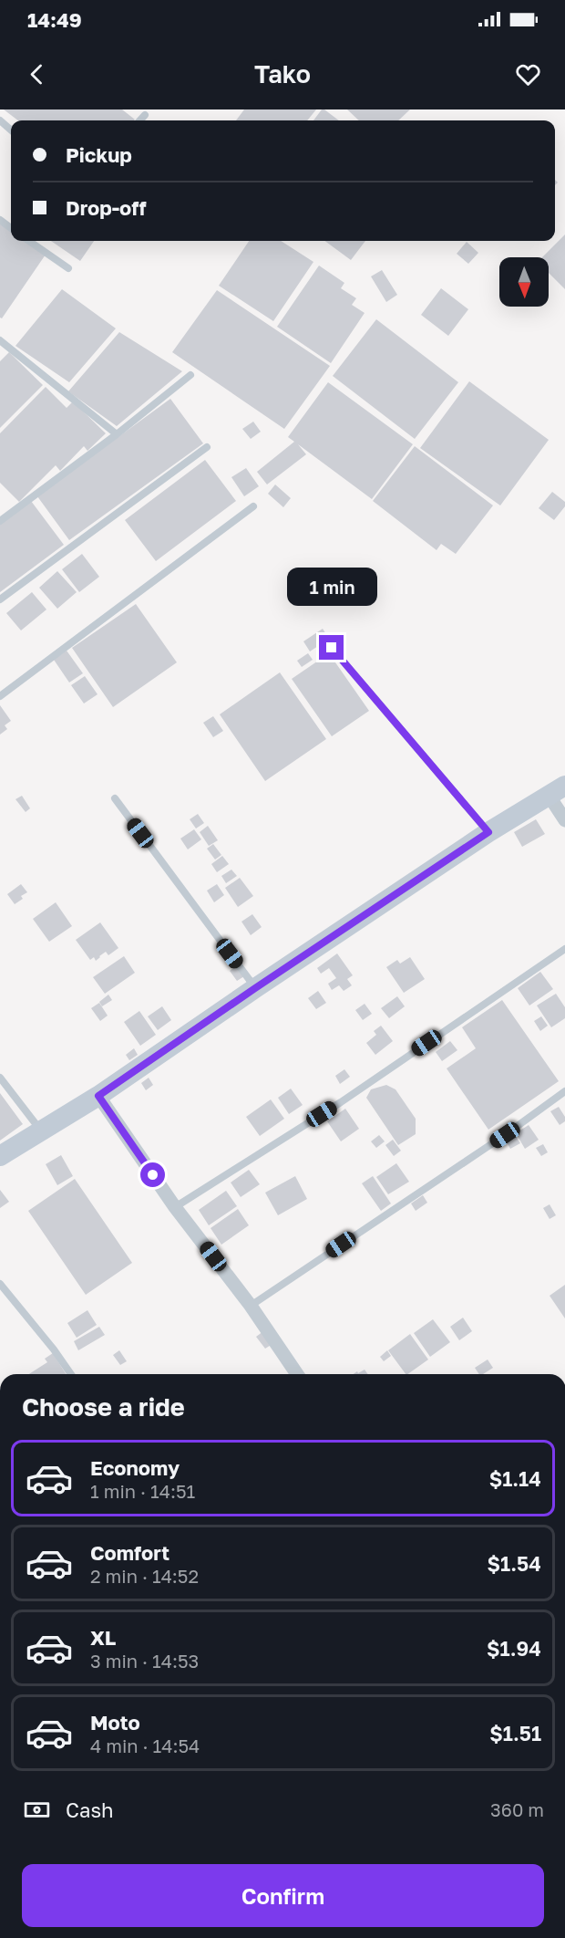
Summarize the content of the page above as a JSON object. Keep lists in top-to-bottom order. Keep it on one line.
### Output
{"north":"bottom","page":{"status":"14:49","header":"Tako","banner":["Pickup","Drop-off"],"bubble":"1 min","heading":"Choose a ride","list":[{"name":"Economy","note":"1 min · 14:51","value":"$1.14"},{"name":"Comfort","note":"2 min · 14:52","value":"$1.54"},{"name":"XL","note":"3 min · 14:53","value":"$1.94"},{"name":"Moto","note":"4 min · 14:54","value":"$1.51"}],"pay":["Cash","360 m"],"buttons":"Confirm"}}
